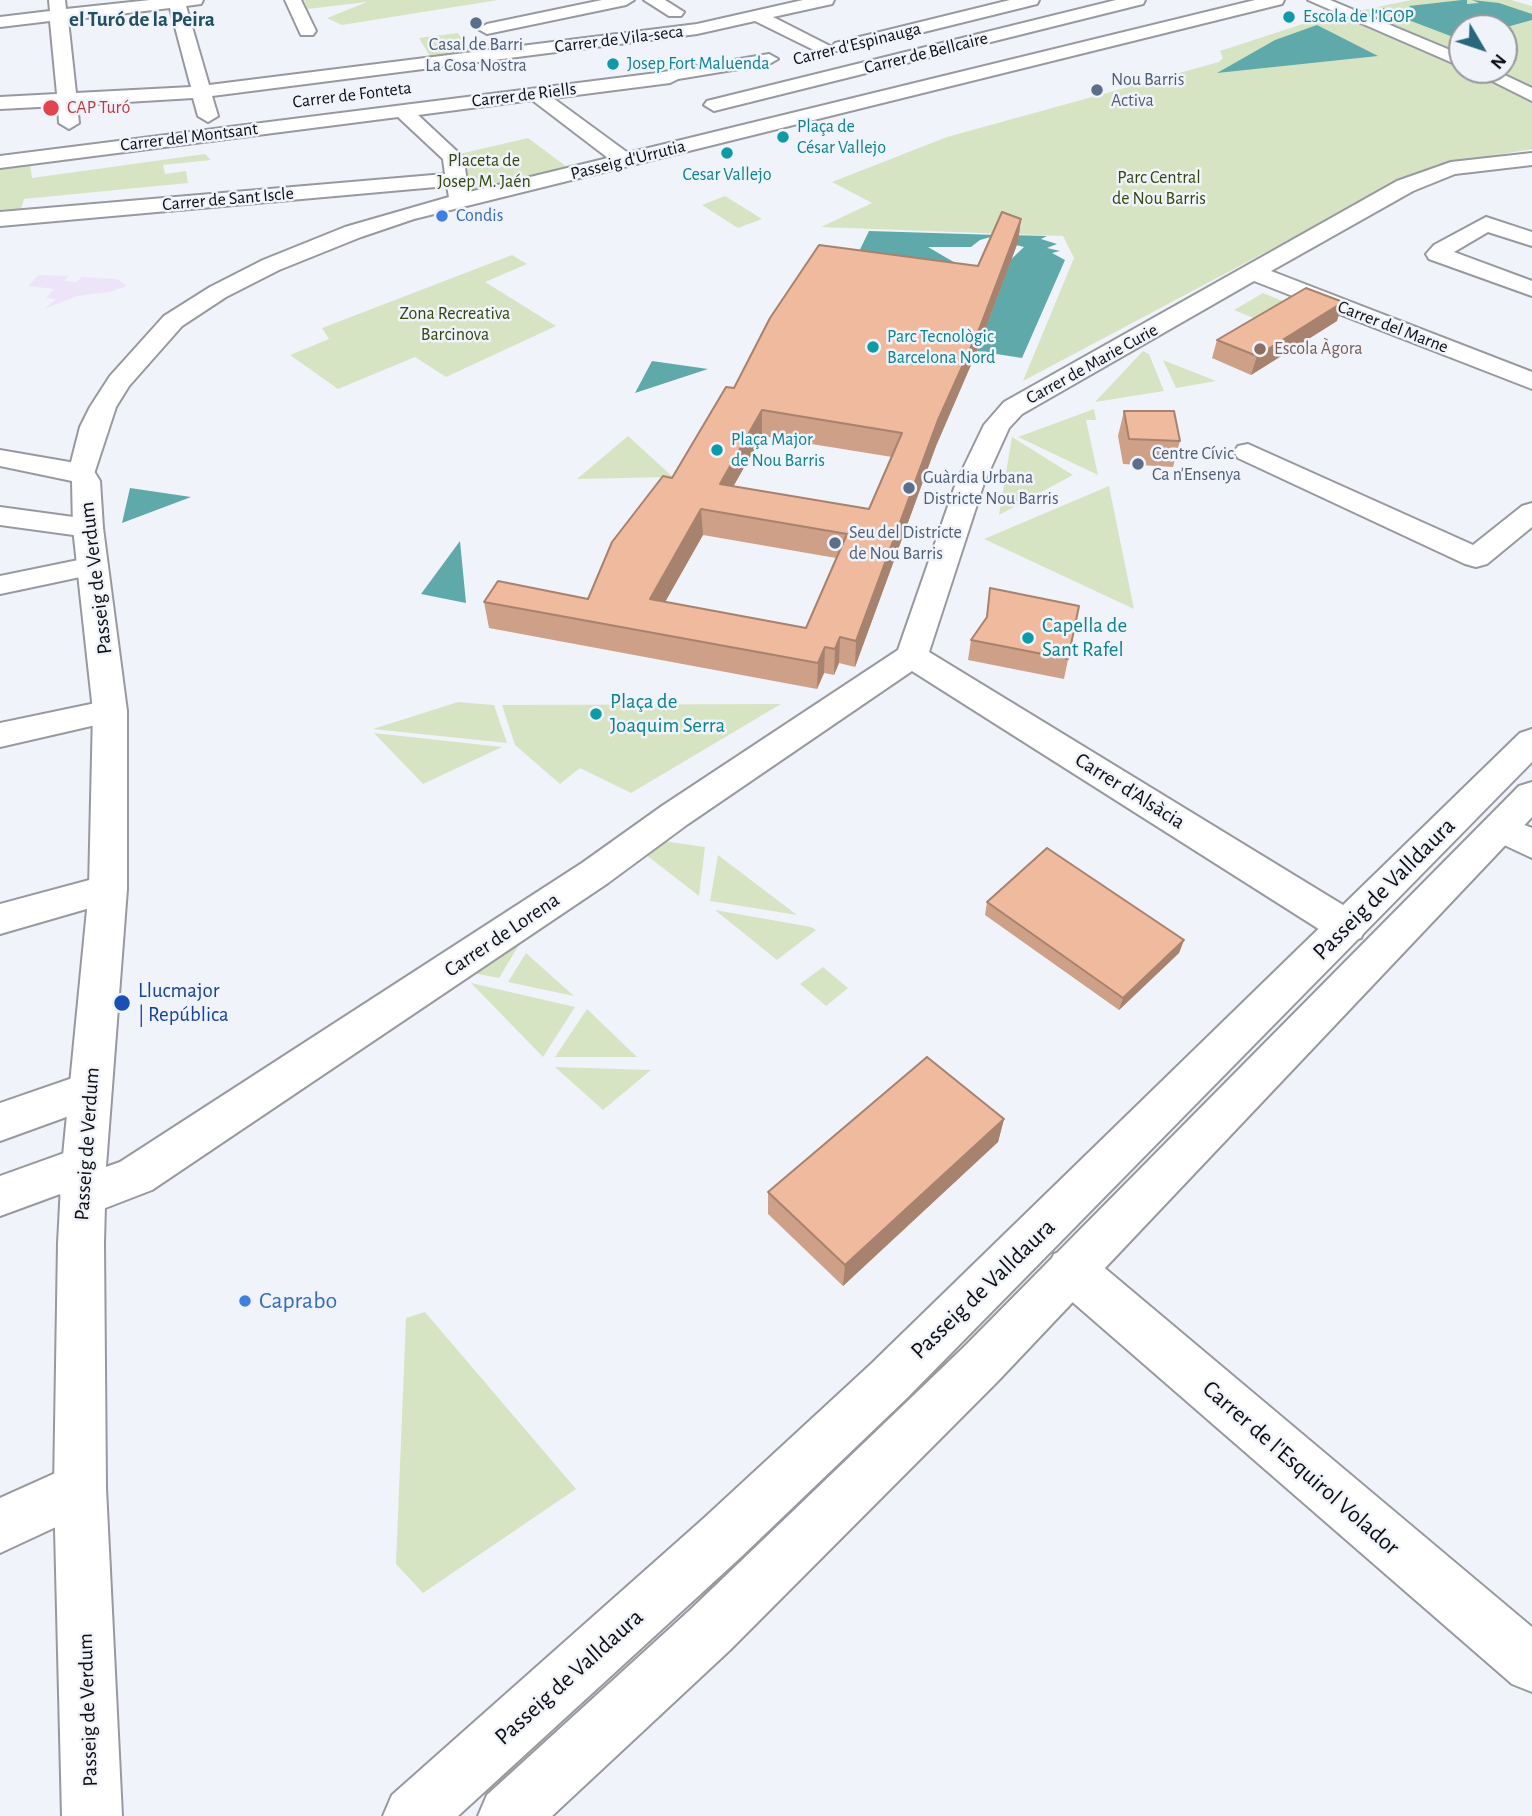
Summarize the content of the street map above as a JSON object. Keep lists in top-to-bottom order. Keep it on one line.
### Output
{"streets":{"street":["Carrer de Vila-seca","Carrer d'Espinauga","Carrer de Bellcaire","Carrer de Riells","Carrer del Montsant","Passeig d'Urrutia","Carrer de Sant Iscle","Carrer del Marne","Carrer de Marie Curie","Passeig de Verdum","Carrer d'Alsàcia","Passeig de Valldaura","Carrer de Lorena","Carrer de l'Esquirol Volador"]},"crossings":[["Carrer d'Espinauga","Carrer de Riells"],["Carrer de Riells","Carrer del Montsant"],["Passeig d'Urrutia","Carrer de Sant Iscle"],["Passeig d'Urrutia","Passeig de Verdum"],["Carrer del Marne","Carrer de Marie Curie"],["Carrer de Marie Curie","Carrer d'Alsàcia"],["Carrer de Marie Curie","Carrer de Lorena"],["Passeig de Verdum","Carrer de Lorena"],["Carrer d'Alsàcia","Passeig de Valldaura"],["Carrer d'Alsàcia","Carrer de Lorena"],["Passeig de Valldaura","Carrer de l'Esquirol Volador"]],"districts":["el Turó de la Peira"],"parks":["Placeta de Josep M. Jaén","Parc Central de Nou Barris","Zona Recreativa Barcinova"],"places":["Escola de l'IGOP","Casal de Barri La Cosa Nostra","Josep Fort Maluenda","Nou Barris Activa","CAP Turó","Plaça de César Vallejo","Cesar Vallejo","Condis","Parc Tecnològic Barcelona Nord","Escola Àgora","Plaça Major de Nou Barris","Centre Cívic Ca n'Ensenya","Guàrdia Urbana Districte Nou Barris","Seu del Districte de Nou Barris","Capella de Sant Rafel","Plaça de Joaquim Serra","Llucmajor | República","Caprabo"],"north":"bottom right"}
